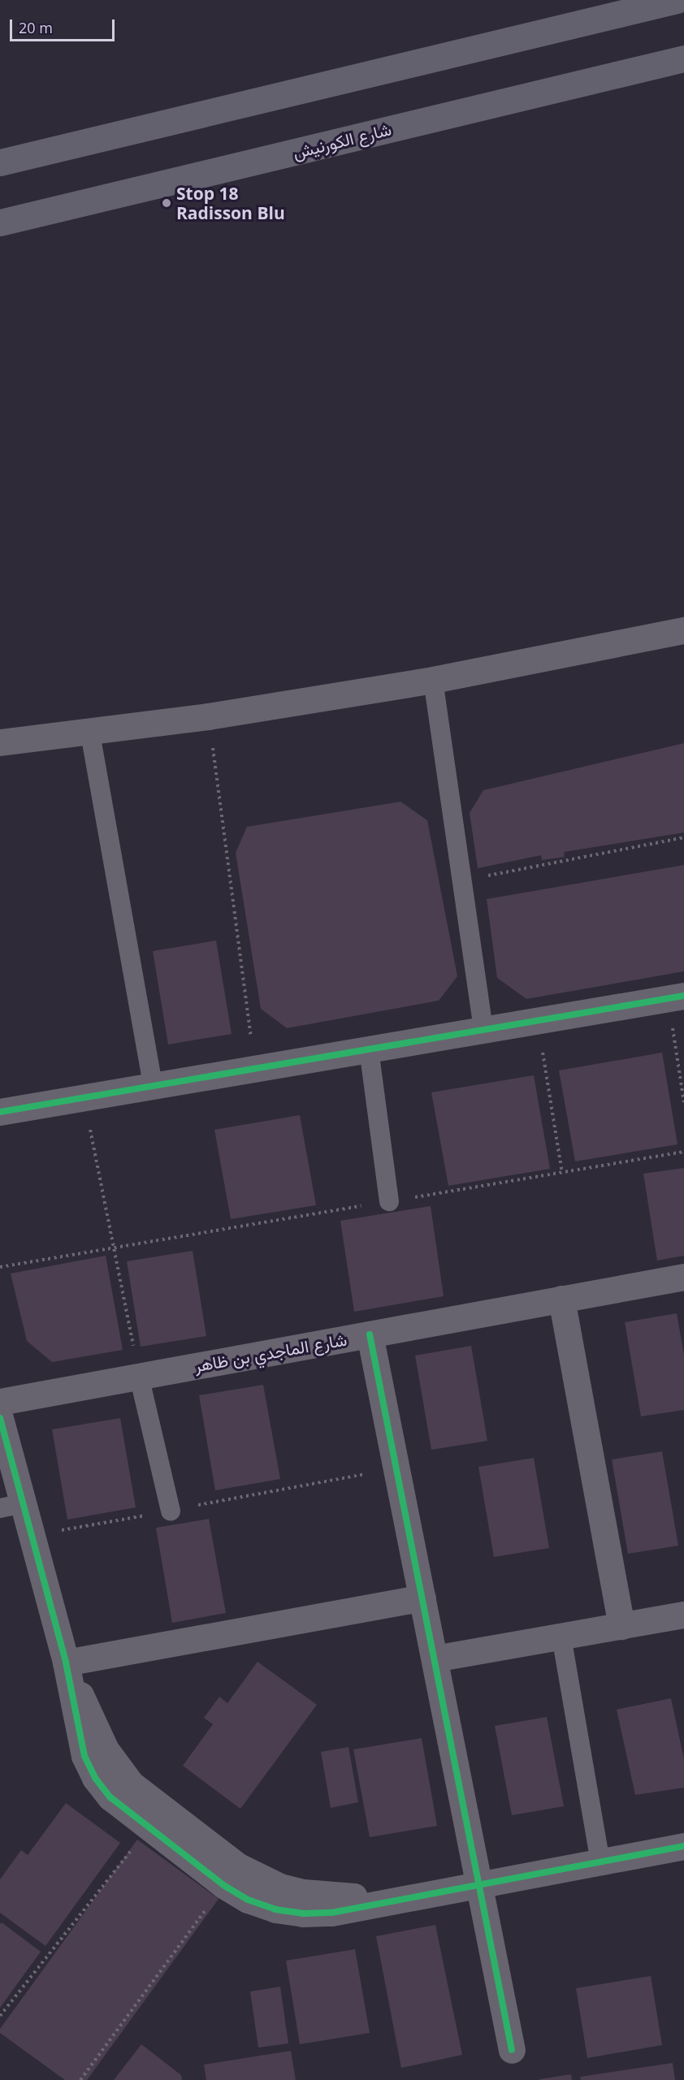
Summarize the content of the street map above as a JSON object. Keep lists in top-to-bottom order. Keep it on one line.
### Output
{"streets":{"main road":["شارع الكورنيش"],"street":["شارع الماجدي بن ظاهر"]},"places":["Stop 18 Radisson Blu"],"scale_bar":"20 m"}
